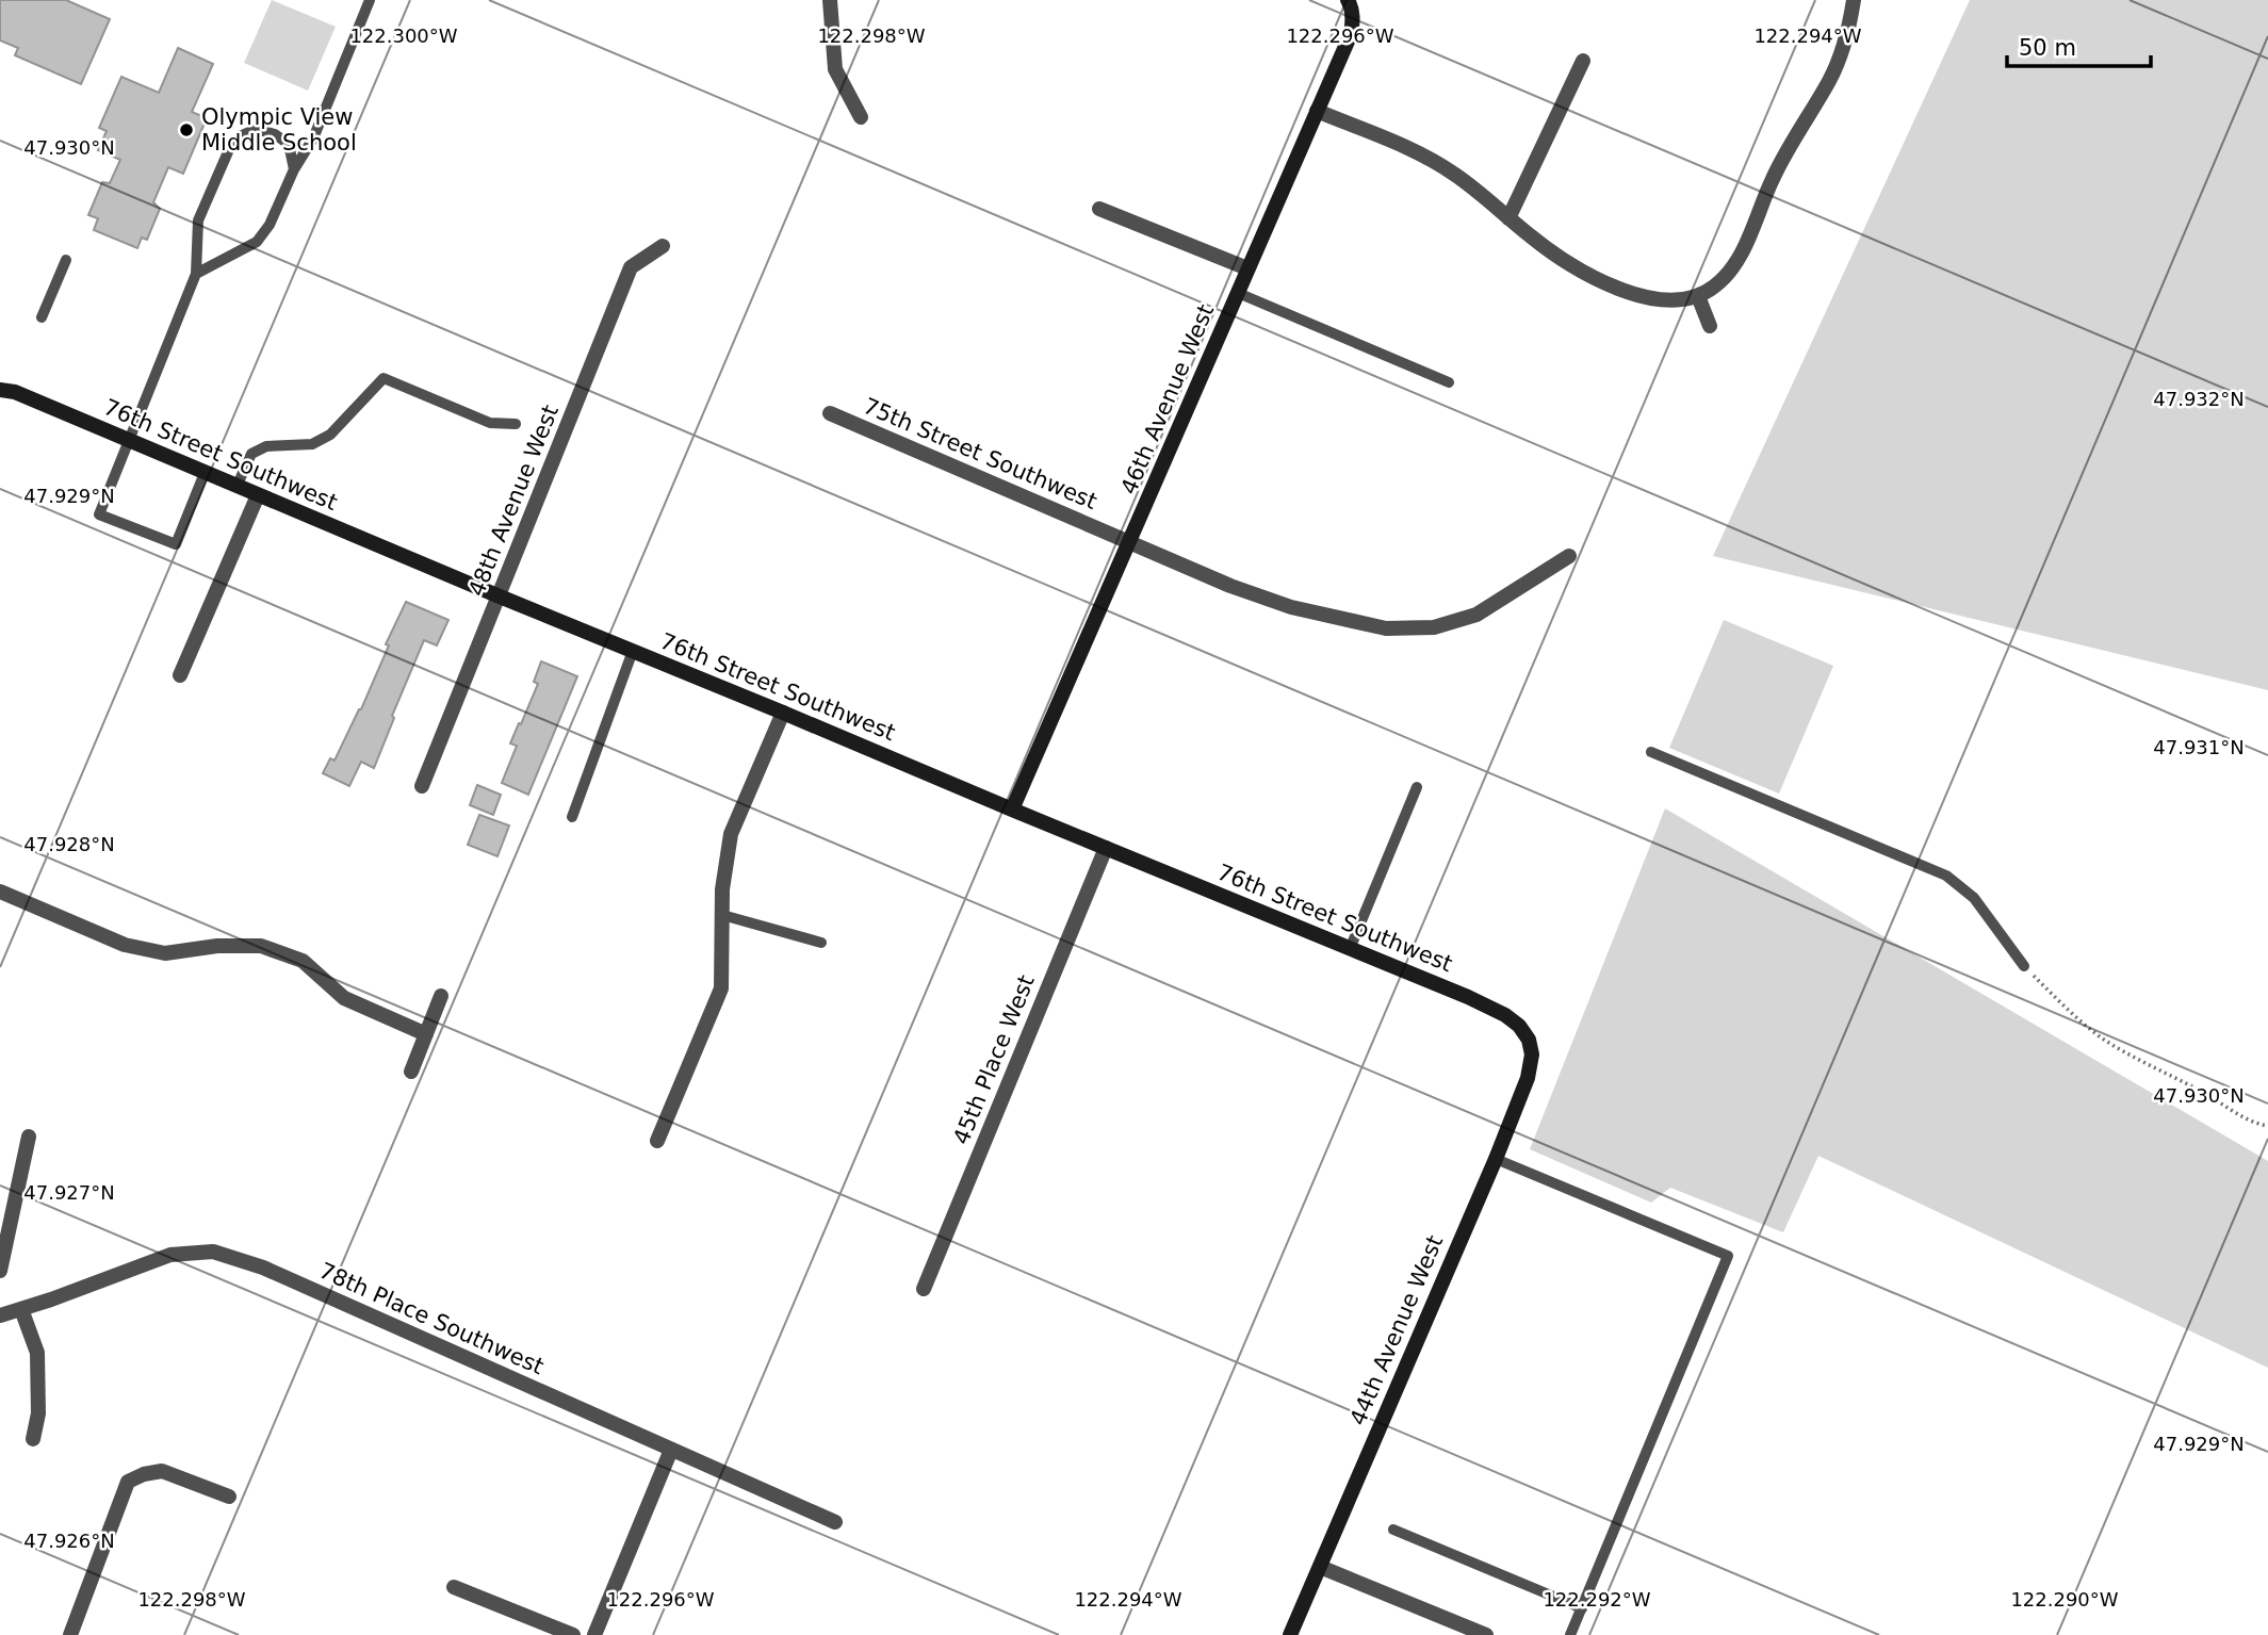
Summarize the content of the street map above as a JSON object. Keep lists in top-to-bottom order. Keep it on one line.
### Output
{"streets":{"street":["46th Avenue West","75th Street Southwest","76th Street Southwest","48th Avenue West","45th Place West","78th Place Southwest","44th Avenue West"]},"crossings":[["46th Avenue West","75th Street Southwest"],["46th Avenue West","76th Street Southwest"],["76th Street Southwest","48th Avenue West"],["76th Street Southwest","45th Place West"],["76th Street Southwest","44th Avenue West"]],"places":["Olympic View Middle School"],"scale_bar":"50 m","coordinates":["122.300°W","122.298°W","122.296°W","122.294°W","47.930°N","47.932°N","47.929°N","47.931°N","47.928°N","47.927°N","47.926°N","122.292°W","122.290°W"]}
